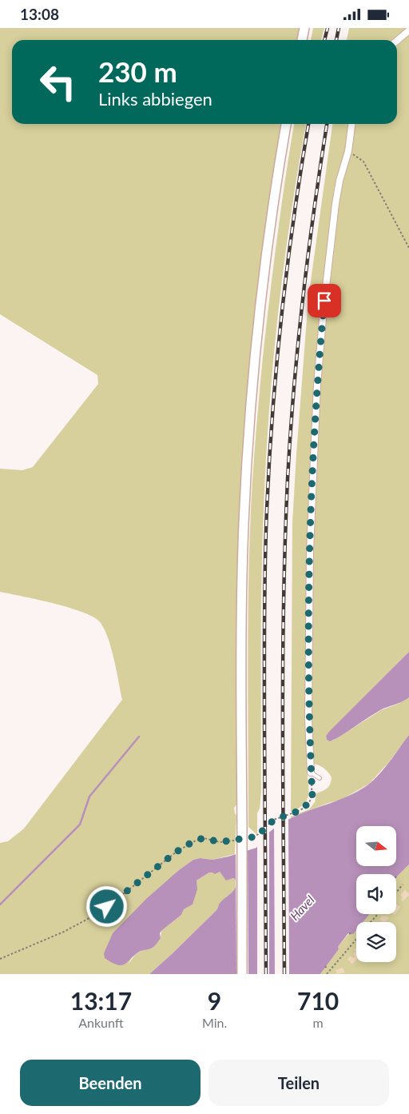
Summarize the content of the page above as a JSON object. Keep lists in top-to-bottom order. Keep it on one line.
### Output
{"water":["Havel"],"north":"right","page":{"status":"13:08","turn":["230 m","Links abbiegen"],"eta":["13:17","Ankunft","9","Min.","710","m"],"buttons":["Beenden","Teilen"]}}
